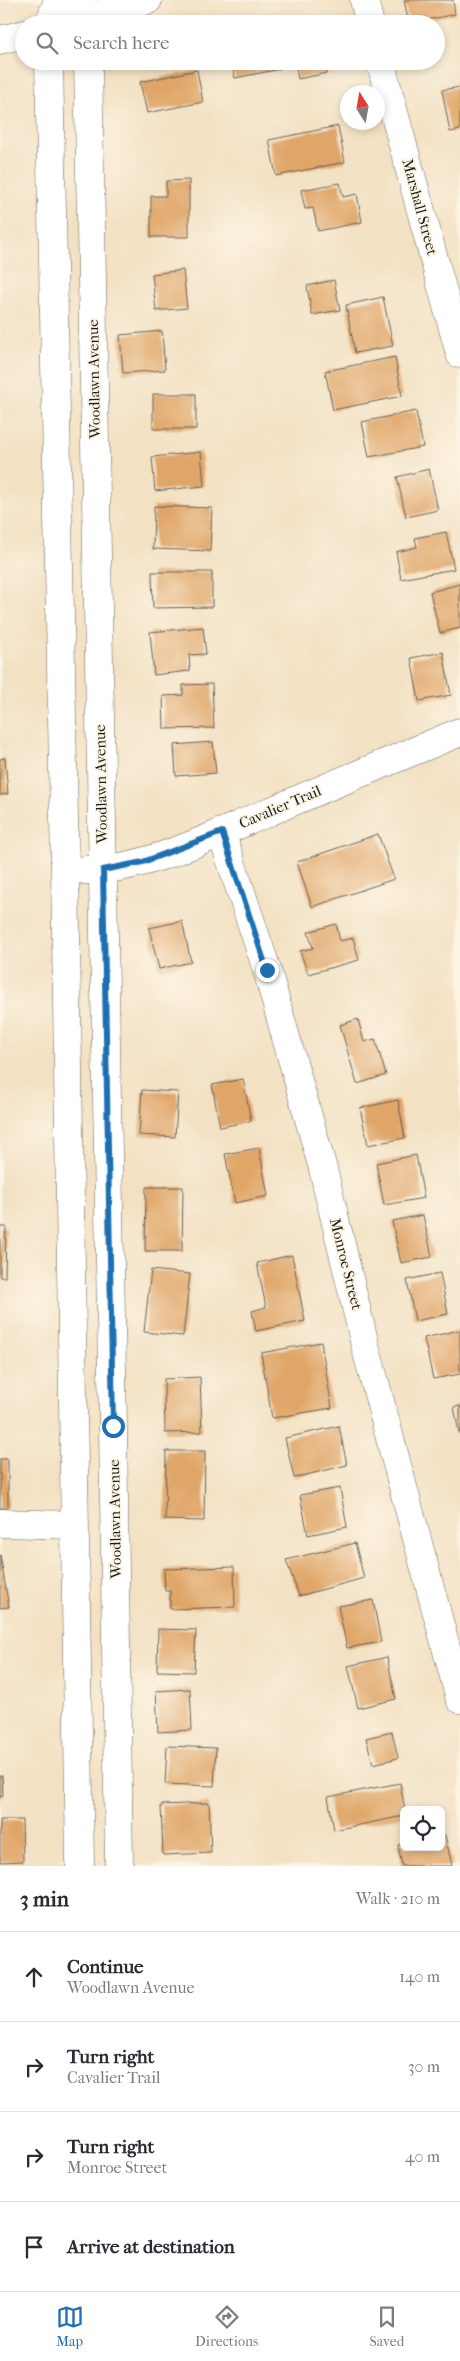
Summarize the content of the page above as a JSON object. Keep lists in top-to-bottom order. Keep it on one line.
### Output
{"streets":{"street":["Marshall Street","Woodlawn Avenue","Cavalier Trail","Monroe Street"]},"crossings":[["Woodlawn Avenue","Cavalier Trail"],["Cavalier Trail","Monroe Street"]],"north":"top","page":{"search":"Search here","heading":["3 min","Walk · 210 m"],"list":[["Continue","Woodlawn Avenue","140 m"],["Turn right","Cavalier Trail","30 m"],["Turn right","Monroe Street","40 m"],"Arrive at destination"],"nav":["Map","Directions","Saved"]}}
